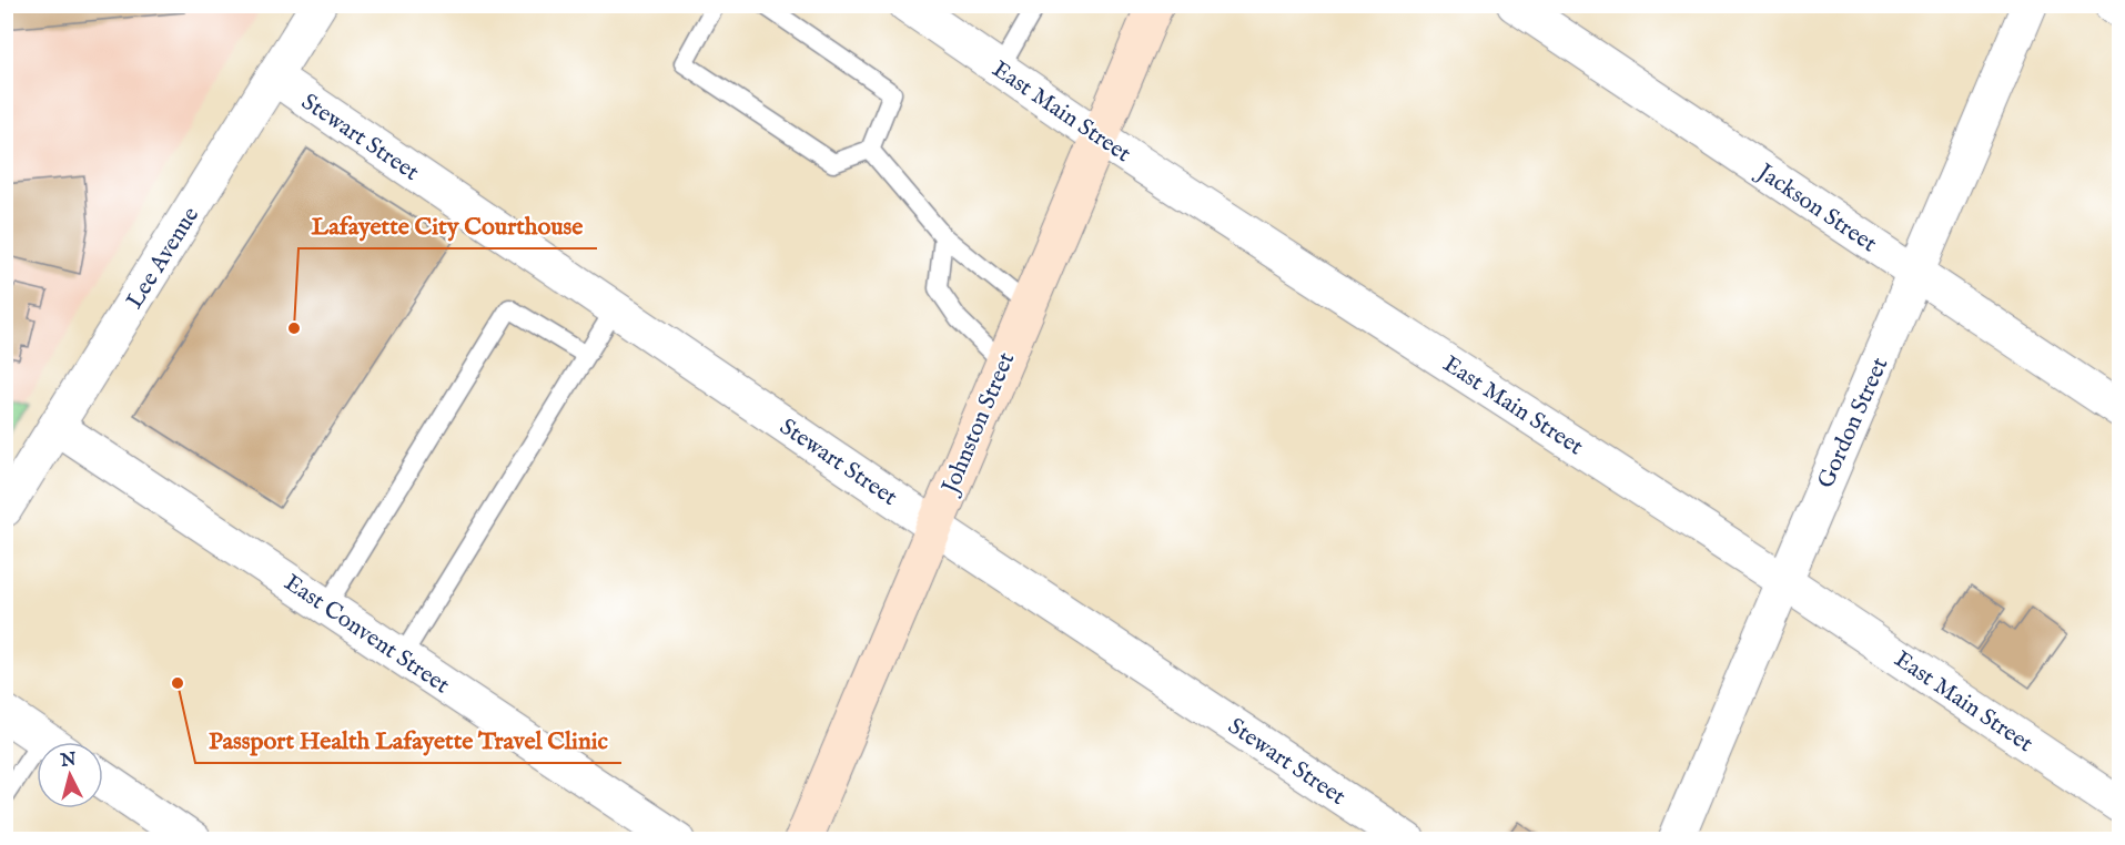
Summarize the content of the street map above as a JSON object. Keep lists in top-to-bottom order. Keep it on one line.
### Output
{"streets":{"main road":["Johnston Street"],"street":["East Main Street","Stewart Street","Jackson Street","Lee Avenue","Gordon Street","East Convent Street"]},"crossings":[["East Main Street","Johnston Street"],["East Main Street","Gordon Street"],["Stewart Street","Lee Avenue"],["Stewart Street","Johnston Street"],["Jackson Street","Gordon Street"],["Lee Avenue","East Convent Street"]],"places":["Lafayette City Courthouse","Passport Health Lafayette Travel Clinic"],"north":"top"}
